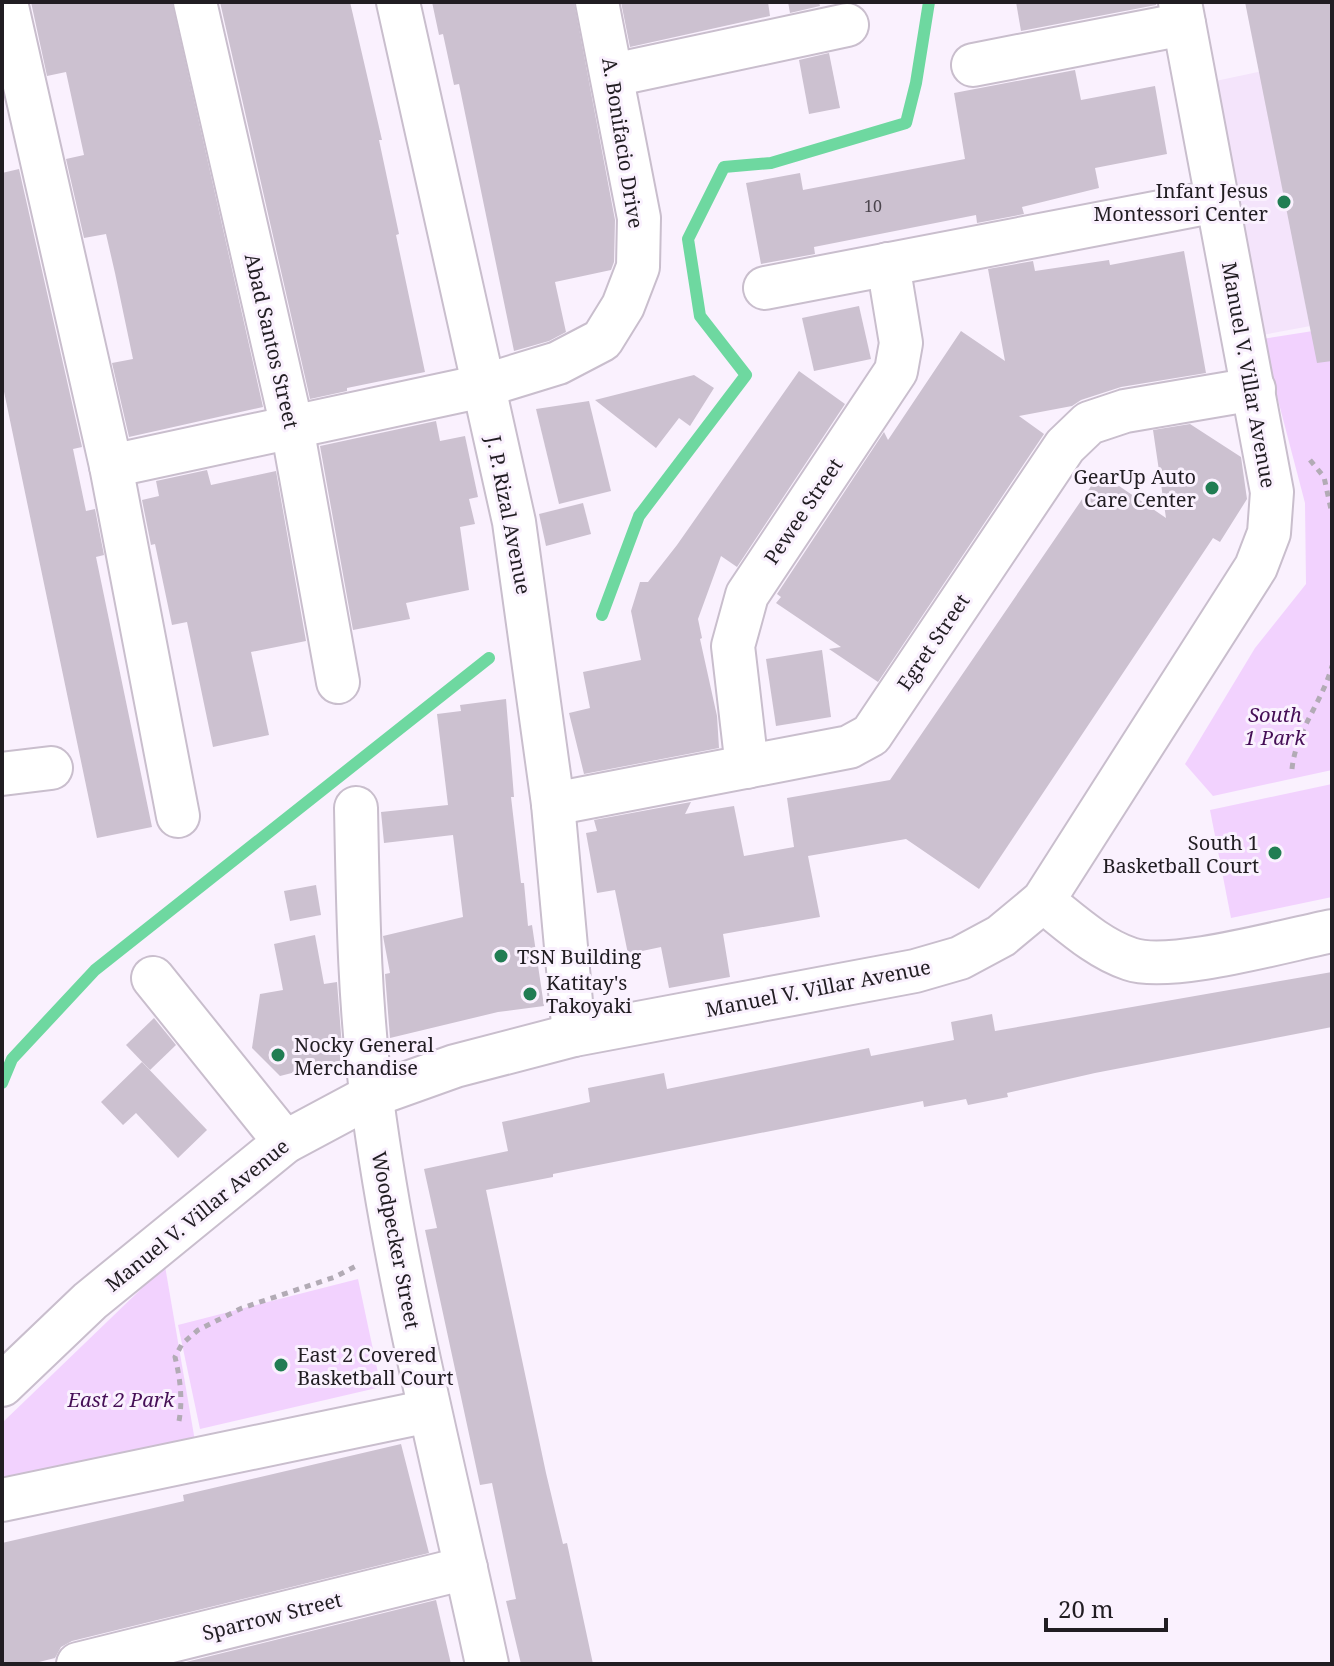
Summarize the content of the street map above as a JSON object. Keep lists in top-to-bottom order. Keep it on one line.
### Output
{"streets":{"street":["A. Bonifacio Drive","Abad Santos Street","Manuel V. Villar Avenue","Pewee Street","J. P. Rizal Avenue","Egret Street","Woodpecker Street","Sparrow Street"]},"crossings":[["A. Bonifacio Drive","Abad Santos Street"],["A. Bonifacio Drive","J. P. Rizal Avenue"],["Manuel V. Villar Avenue","J. P. Rizal Avenue"],["Manuel V. Villar Avenue","Egret Street"],["Manuel V. Villar Avenue","Woodpecker Street"],["Pewee Street","Egret Street"],["J. P. Rizal Avenue","Egret Street"],["Woodpecker Street","Sparrow Street"]],"parks":["South 1 Park","East 2 Park"],"places":["Infant Jesus Montessori Center","GearUp Auto Care Center","South 1 Basketball Court","TSN Building","Katitay's Takoyaki","Nocky General Merchandise","East 2 Covered Basketball Court"],"house_numbers":["10"],"scale_bar":"20 m"}
